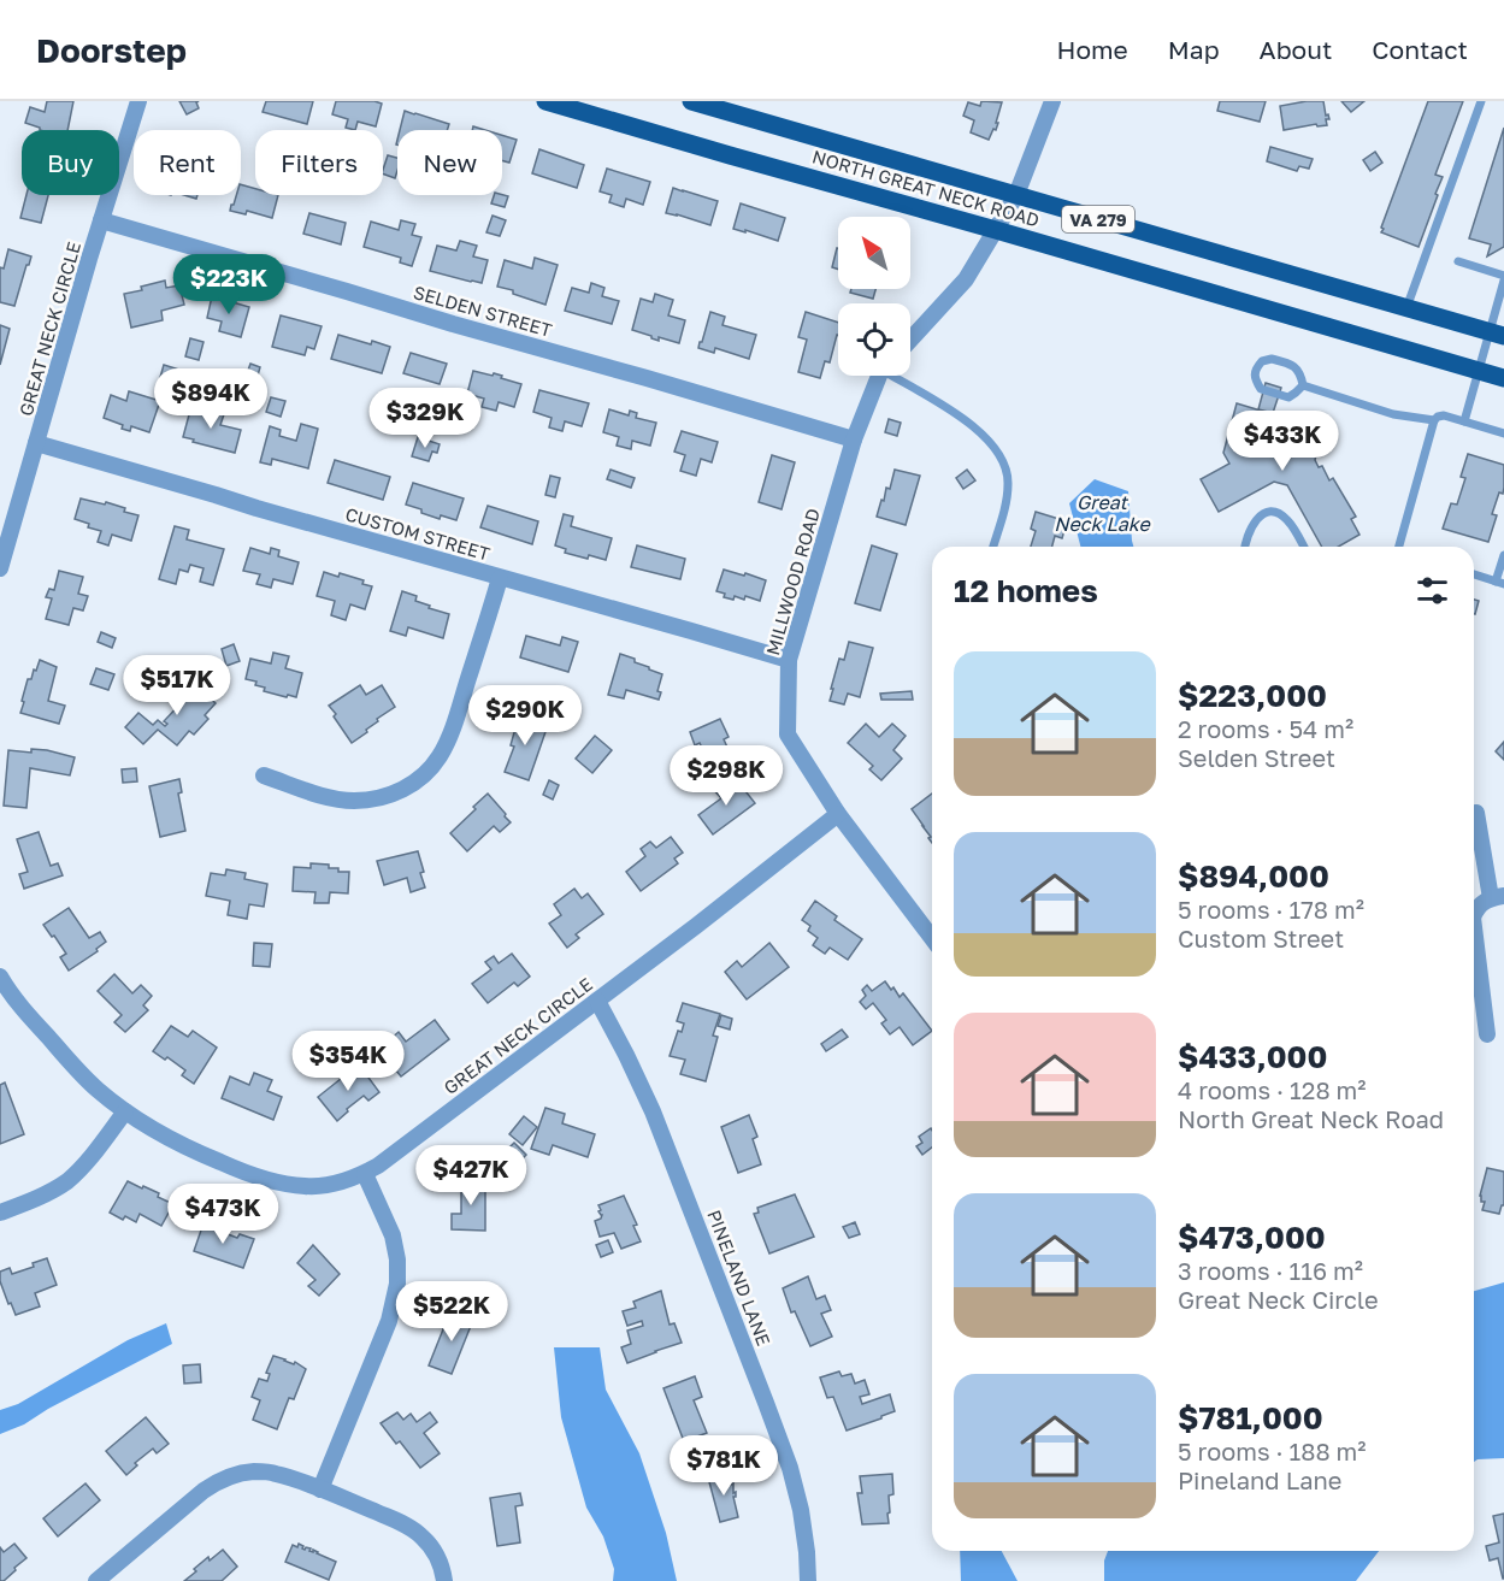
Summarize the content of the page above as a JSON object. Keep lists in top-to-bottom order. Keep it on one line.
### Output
{"streets":{"main road":["NORTH GREAT NECK ROAD","VA 279"],"street":["SELDEN STREET","GREAT NECK CIRCLE","CUSTOM STREET","MILLWOOD ROAD","PINELAND LANE"]},"crossings":[["SELDEN STREET","GREAT NECK CIRCLE"],["SELDEN STREET","MILLWOOD ROAD"],["GREAT NECK CIRCLE","CUSTOM STREET"],["GREAT NECK CIRCLE","MILLWOOD ROAD"],["GREAT NECK CIRCLE","PINELAND LANE"],["CUSTOM STREET","MILLWOOD ROAD"]],"water":["Great Neck Lake"],"north":"top left","page":{"header":"Doorstep","nav":["Home","Map","About","Contact"],"chip":["Buy","Rent","Filters","New"],"price":["$223K","$894K","$329K","$433K","$517K","$290K","$298K","$354K","$427K","$473K","$522K","$781K"],"heading":"12 homes","list":[{"name":"$223,000","note":"2 rooms · 54 m² · Selden Street"},{"name":"$894,000","note":"5 rooms · 178 m² · Custom Street"},{"name":"$433,000","note":"4 rooms · 128 m² · North Great Neck Road"},{"name":"$473,000","note":"3 rooms · 116 m² · Great Neck Circle"},{"name":"$781,000","note":"5 rooms · 188 m² · Pineland Lane"}]}}
